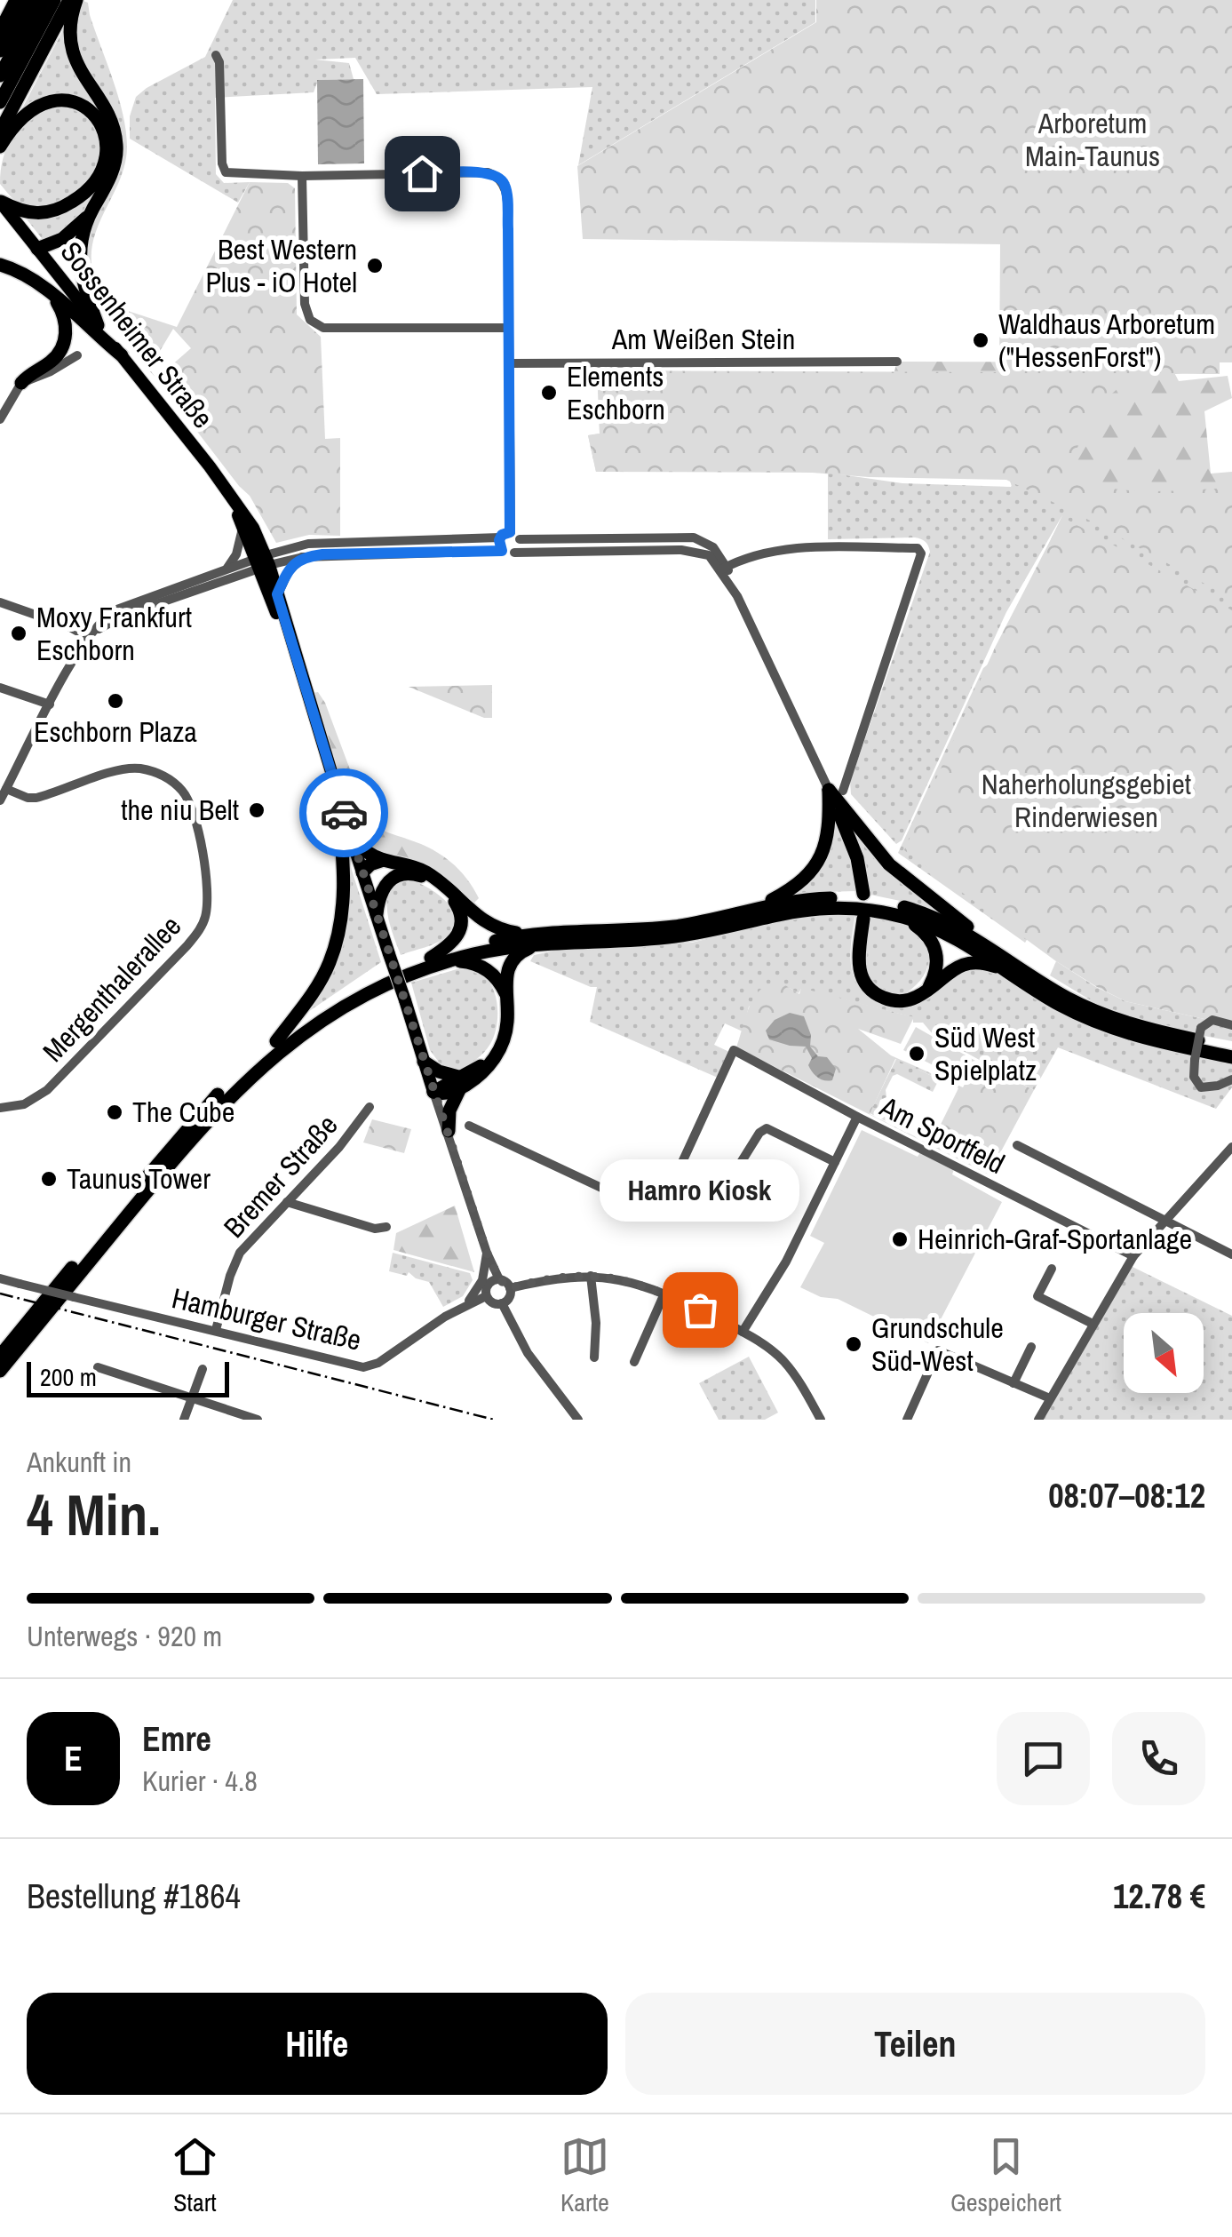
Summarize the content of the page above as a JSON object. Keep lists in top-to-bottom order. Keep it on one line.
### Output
{"streets":{"main road":["Sossenheimer Straße"],"street":["Am Weißen Stein","Mergenthalerallee","Am Sportfeld","Bremer Straße","Hamburger Straße"]},"crossings":[["Sossenheimer Straße","Hamburger Straße"],["Bremer Straße","Hamburger Straße"]],"parks":["Arboretum Main-Taunus","Naherholungsgebiet Rinderwiesen"],"places":["Best Western Plus - iO Hotel","Waldhaus Arboretum (\"HessenForst\")","Elements Eschborn","Moxy Frankfurt Eschborn","Eschborn Plaza","the niu Belt","Süd West Spielplatz","The Cube","Taunus Tower","Heinrich-Graf-Sportanlage","Hamro Kiosk","Grundschule Süd-West"],"scale_bar":"200 m","north":"bottom right","page":{"bubble":"Hamro Kiosk","scale":"200 m","heading":["4 Min.","Ankunft in","08:07–08:12"],"panel":["Emre","Kurier · 4.8","Bestellung #1864","12.78 €"],"bar":"Unterwegs · 920 m","round":"E","buttons":["Hilfe","Teilen"],"tabs":["Start","Karte","Gespeichert"]}}
